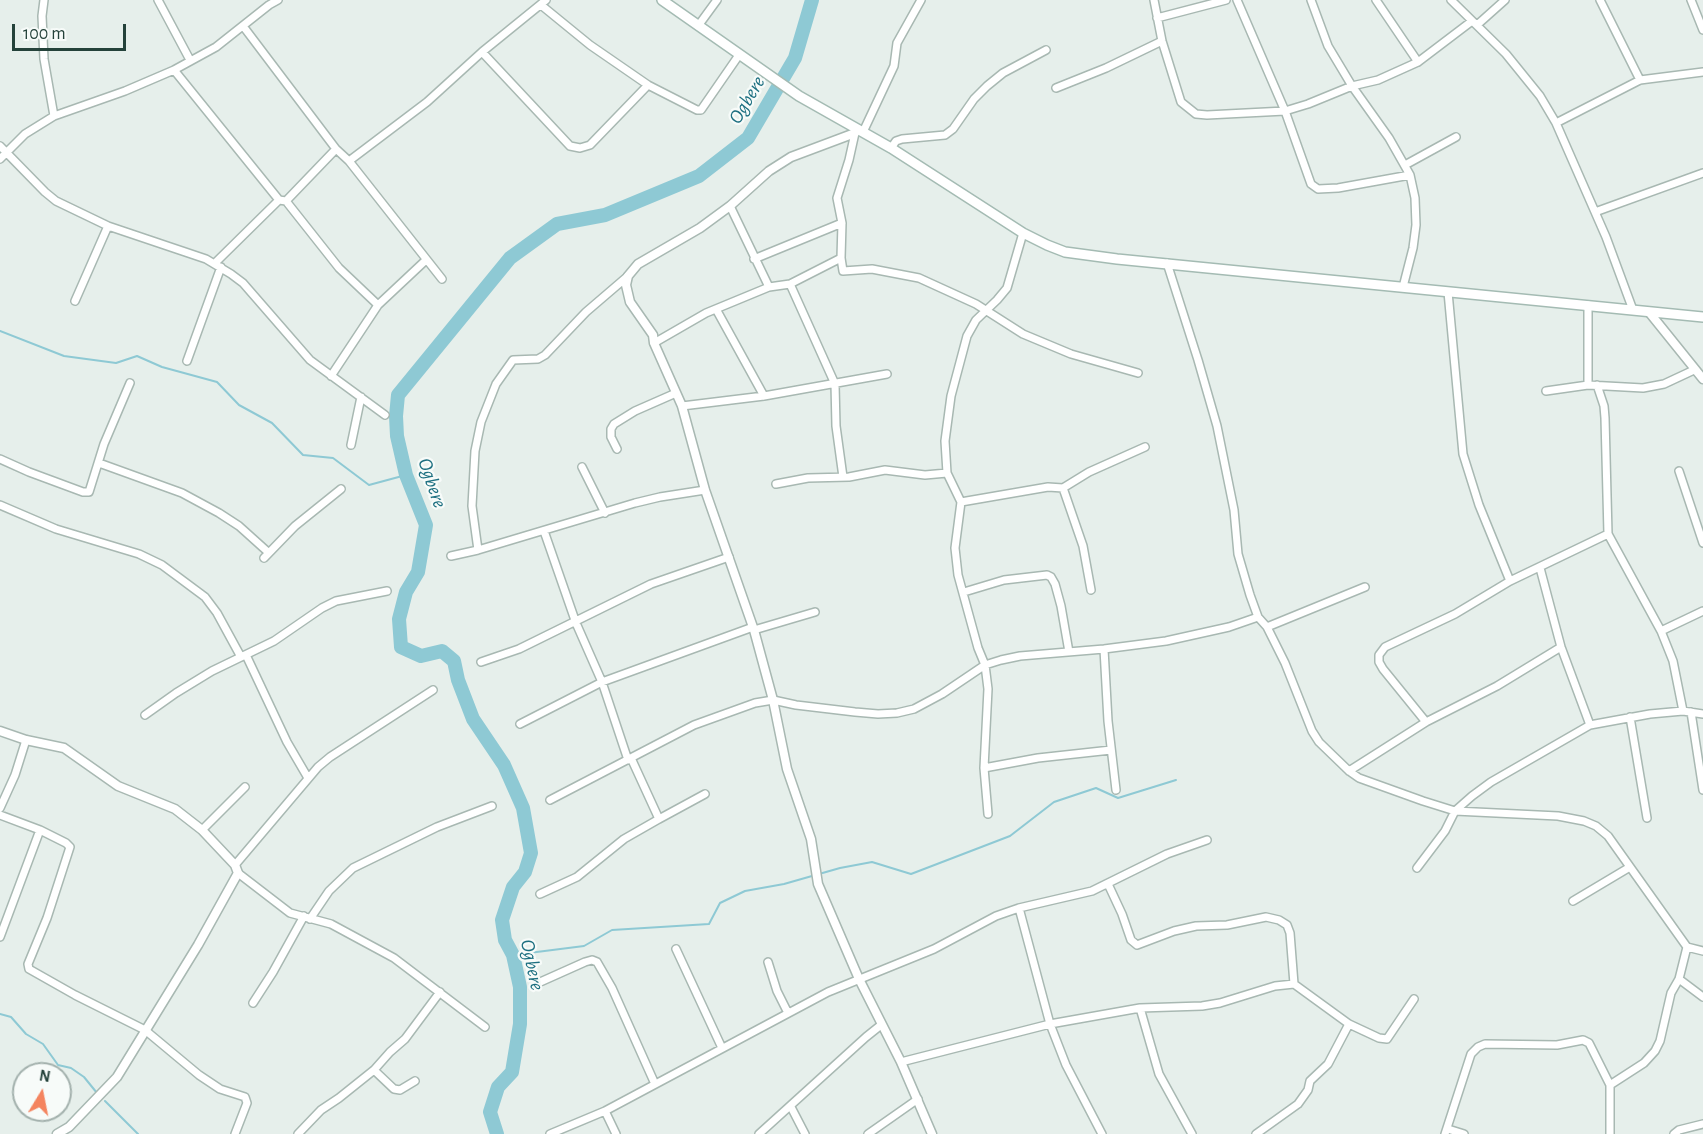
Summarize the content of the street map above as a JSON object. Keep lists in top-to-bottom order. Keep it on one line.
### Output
{"water":["Ogbere"],"scale_bar":"100 m","north":"top"}
